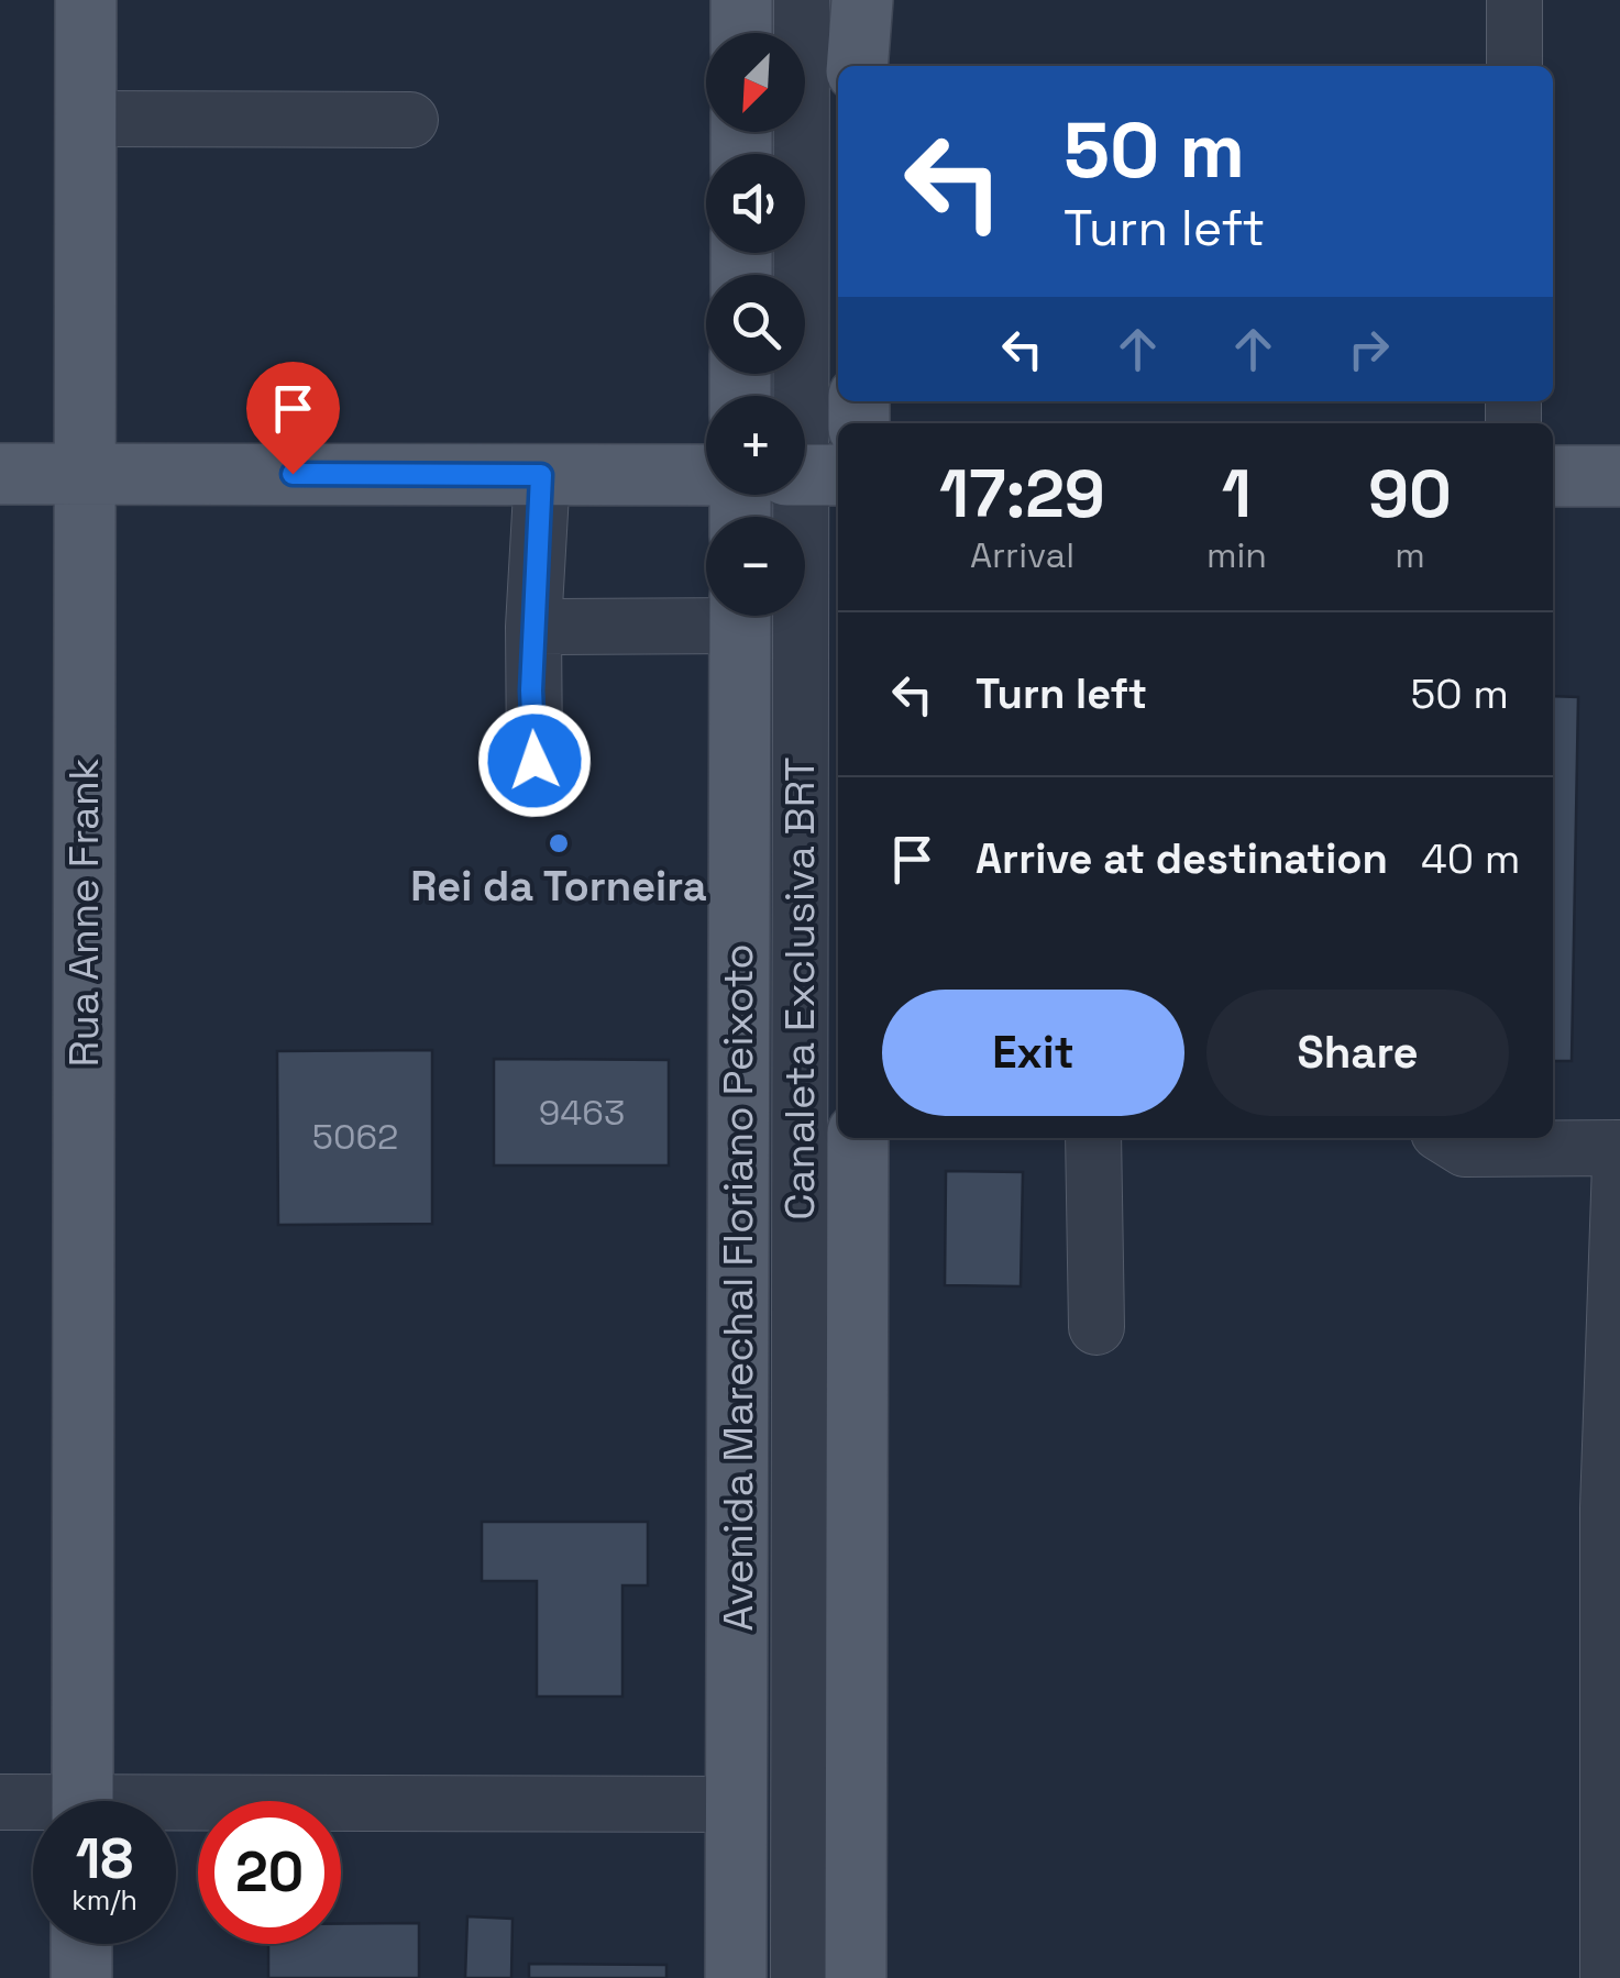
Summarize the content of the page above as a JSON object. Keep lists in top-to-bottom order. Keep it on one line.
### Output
{"streets":{"main road":["Rua Anne Frank","Avenida Marechal Floriano Peixoto"],"street":["Canaleta Exclusiva BRT"]},"places":["Rei da Torneira"],"house_numbers":["9463","5062"],"north":"bottom left","page":{"map_buttons":["+","−"],"turn":["50 m","Turn left"],"eta":["17:29","Arrival","1","min","90","m"],"list":[{"name":"Turn left","value":"50 m"},{"name":"Arrive at destination","value":"40 m"}],"buttons":["Exit","Share"],"speed":"18 km/h","limit":"20"}}
